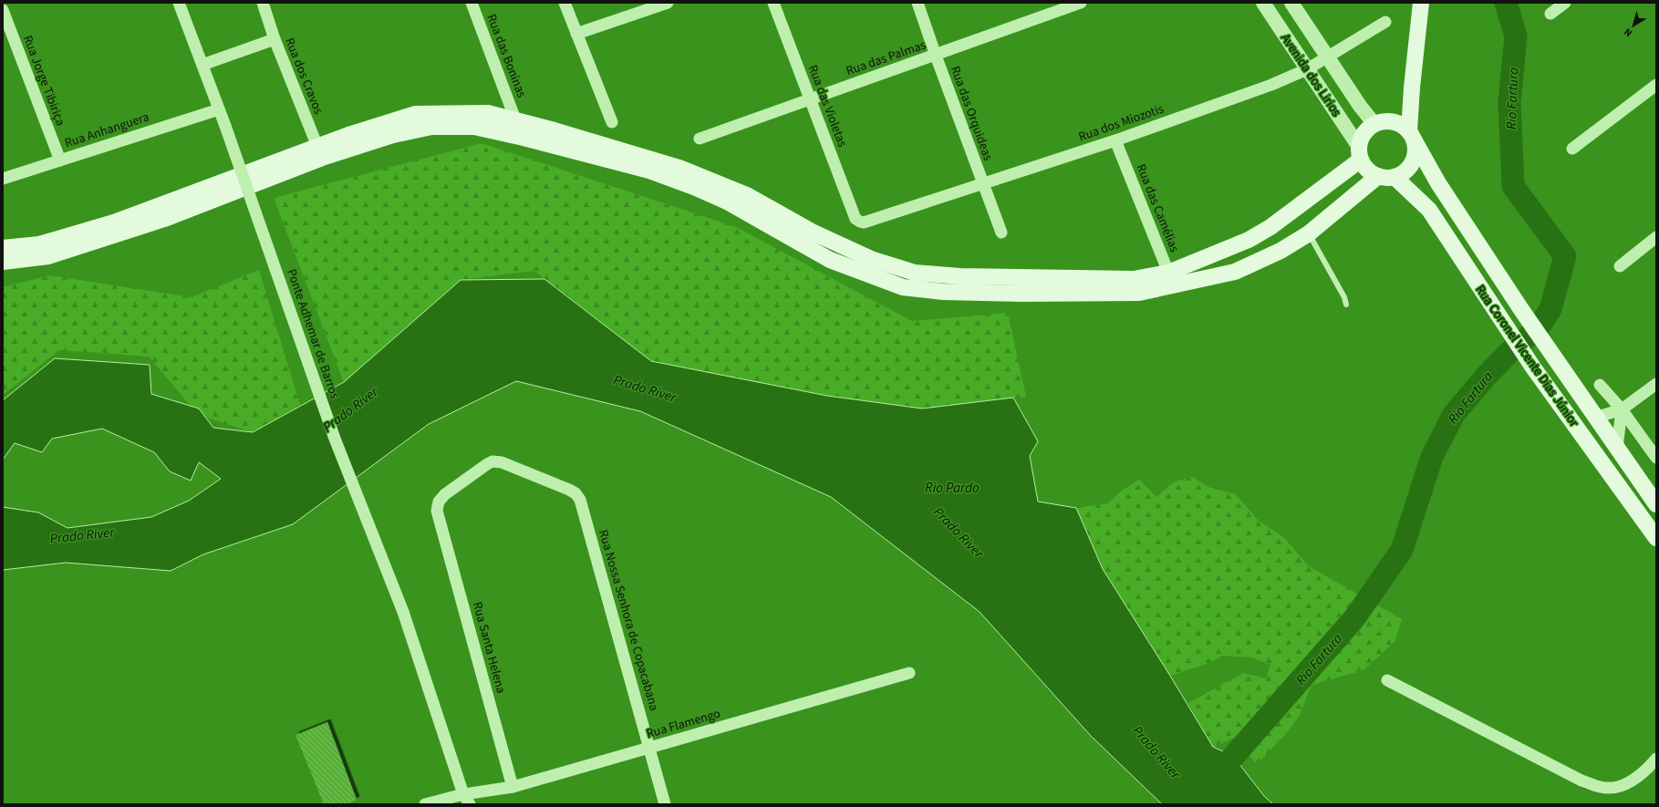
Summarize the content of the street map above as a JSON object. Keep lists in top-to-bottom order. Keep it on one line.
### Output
{"streets":{"main road":["Rua Coronel Vicente Dias Júnior"],"street":["Rua das Boninas","Rua das Palmas","Avenida dos Lirios","Rua dos Cravos","Rua Jorge Tibiriça","Rua das Violetas","Rua das Orquideas","Rua dos Miozotis","Rua Anhanguera","Rua das Camélias","Ponte Adhemar de Barros","Rua Nossa Senhora de Copacabana","Rua Santa Helena","Rua Flamengo"]},"crossings":[["Rua das Palmas","Rua das Violetas"],["Rua das Palmas","Rua das Orquideas"],["Avenida dos Lirios","Rua dos Miozotis"],["Avenida dos Lirios","Rua Coronel Vicente Dias Júnior"],["Rua Jorge Tibiriça","Rua Anhanguera"],["Rua das Violetas","Rua dos Miozotis"],["Rua das Orquideas","Rua dos Miozotis"],["Rua dos Miozotis","Rua das Camélias"],["Rua Anhanguera","Ponte Adhemar de Barros"],["Ponte Adhemar de Barros","Rua Flamengo"],["Rua Nossa Senhora de Copacabana","Rua Santa Helena"],["Rua Nossa Senhora de Copacabana","Rua Flamengo"],["Rua Santa Helena","Rua Flamengo"]],"water":["Rio Fartura","Prado River","Rio Pardo"],"north":"bottom left"}
